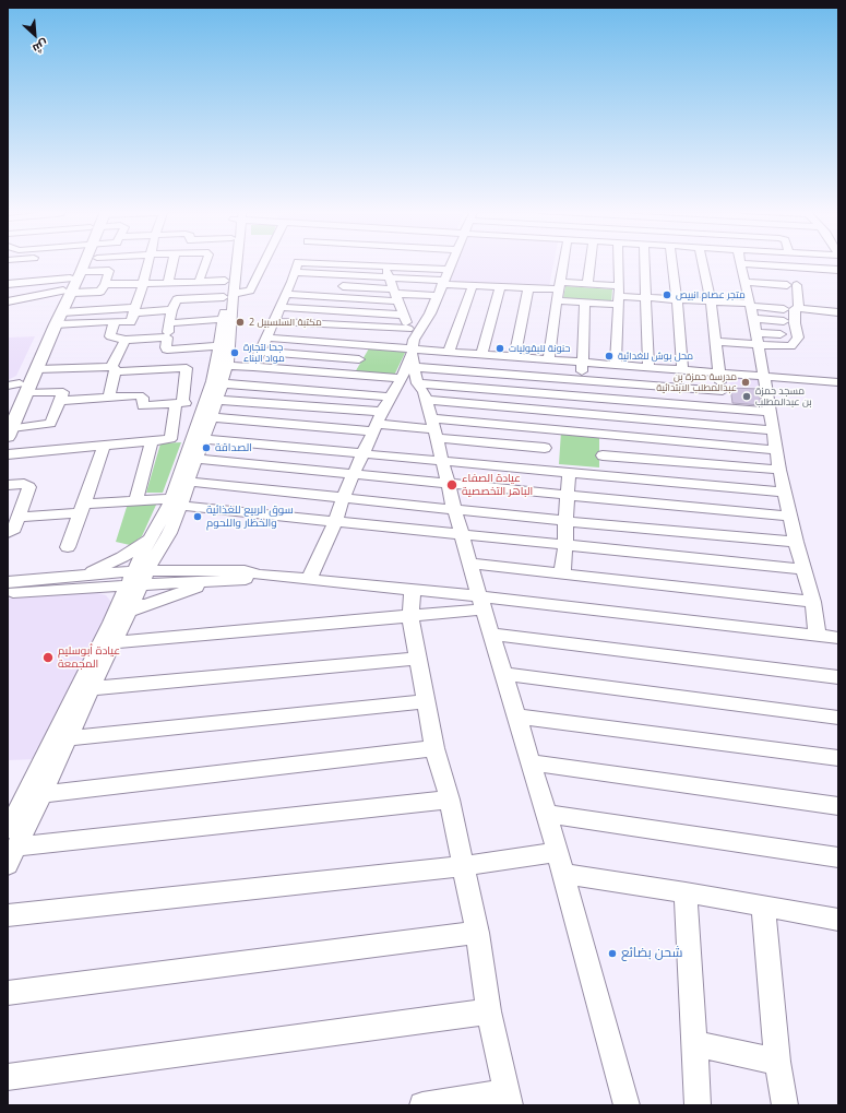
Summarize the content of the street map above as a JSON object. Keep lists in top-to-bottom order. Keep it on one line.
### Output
{"places":["متجر عصام انبيص","مكتبة السلسبيل 2","حنونة للبقوليات","جحا لتجارة مواد البناء","محل بوش للغدائية","مدرسة حمزة بن عبدالمطلب الابتدائية","مسجد حمزة بن عبدالمطلب","الصداقة","عيادة الصفاء الباهر التخصصية","سوق الربيع للغذائية والخظار واللحوم","عيادة أبوسليم المجمعة","شحن بضائع"],"north":"bottom right"}
